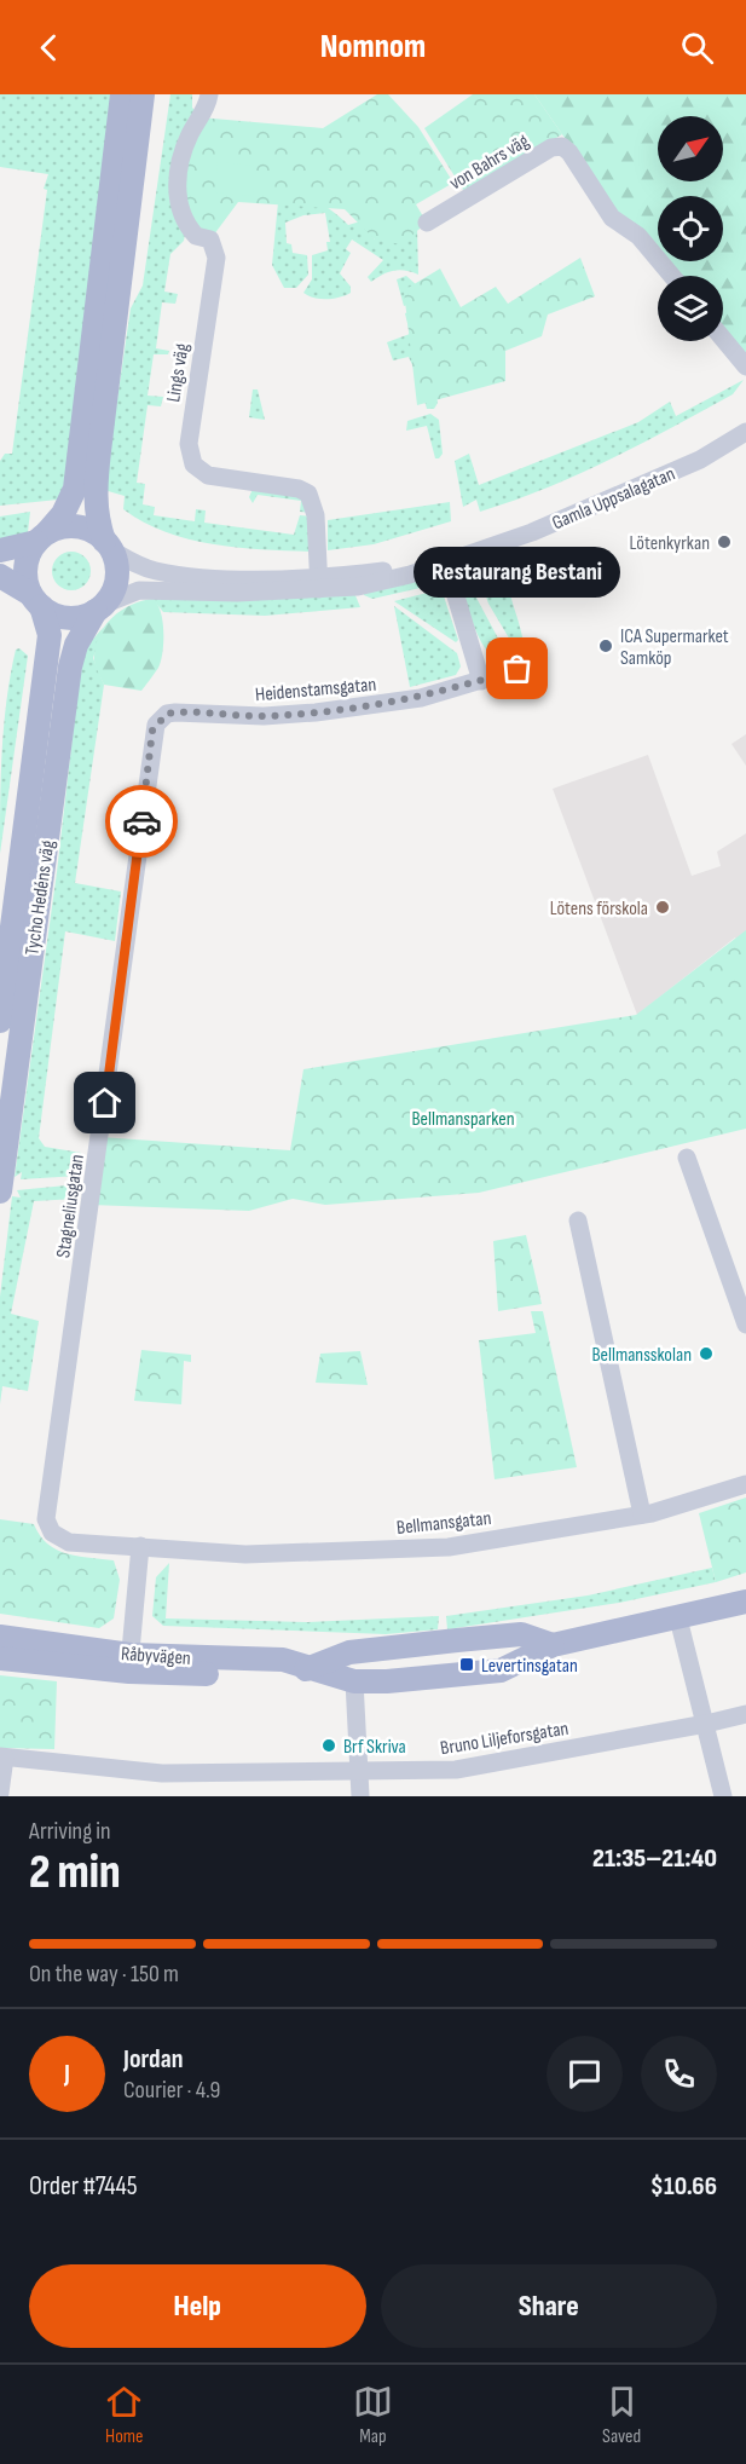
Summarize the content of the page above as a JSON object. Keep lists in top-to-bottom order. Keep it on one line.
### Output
{"streets":{"main road":["Tycho Hedéns väg","Råbyvägen"],"street":["von Bahrs väg","Lings väg","Gamla Uppsalagatan","Heidenstamsgatan","Stagneliusgatan","Bellmansgatan","Bruno Liljeforsgatan"]},"crossings":[["Lings väg","Gamla Uppsalagatan"],["Gamla Uppsalagatan","Tycho Hedéns väg"],["Heidenstamsgatan","Stagneliusgatan"],["Stagneliusgatan","Bellmansgatan"]],"parks":["Bellmansparken"],"places":{"other":["Lötenkyrkan","ICA Supermarket Samköp","Restaurang Bestani","Lötens förskola","Bellmansskolan","Brf Skriva"],"transit":["Levertinsgatan"]},"north":"top right","page":{"header":"Nomnom","bubble":"Restaurang Bestani","heading":["2 min","Arriving in","21:35–21:40"],"panel":["Jordan","Courier · 4.9","Order #7445","$10.66"],"bar":"On the way · 150 m","round":"J","buttons":["Help","Share"],"tabs":["Home","Map","Saved"]}}
